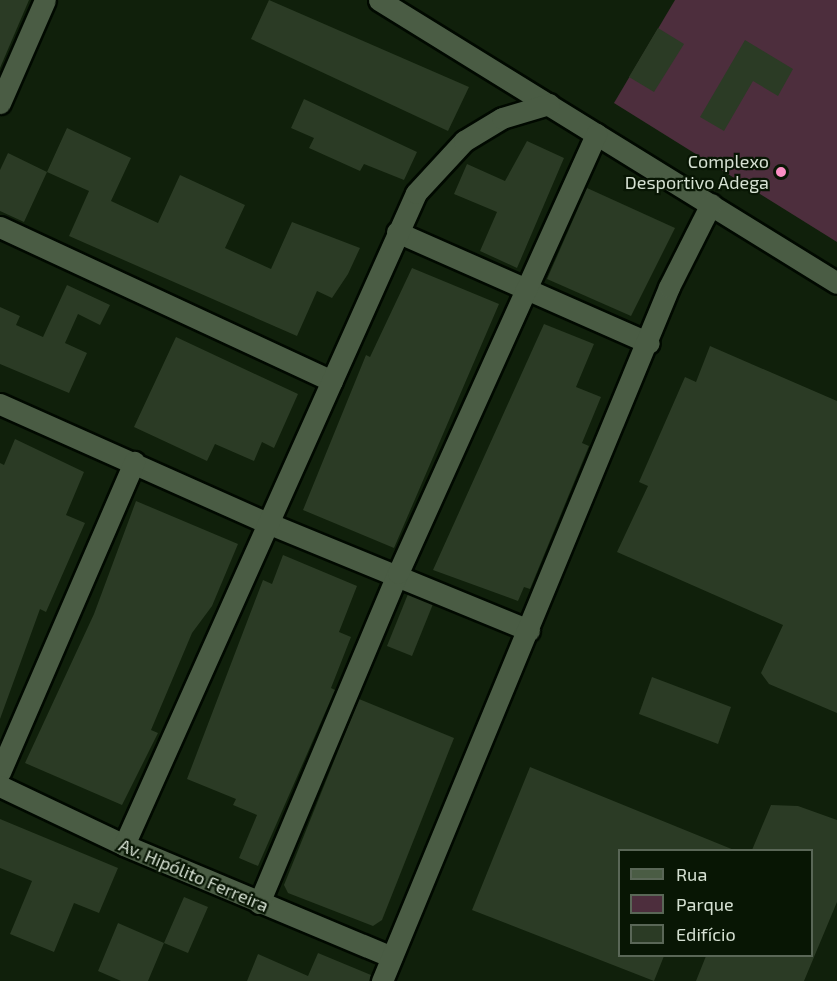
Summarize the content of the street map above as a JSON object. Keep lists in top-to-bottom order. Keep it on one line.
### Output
{"streets":{"street":["Av. Hipólito Ferreira"]},"places":["Complexo Desportivo Adega"],"legend":["Rua","Parque","Edifício"]}
